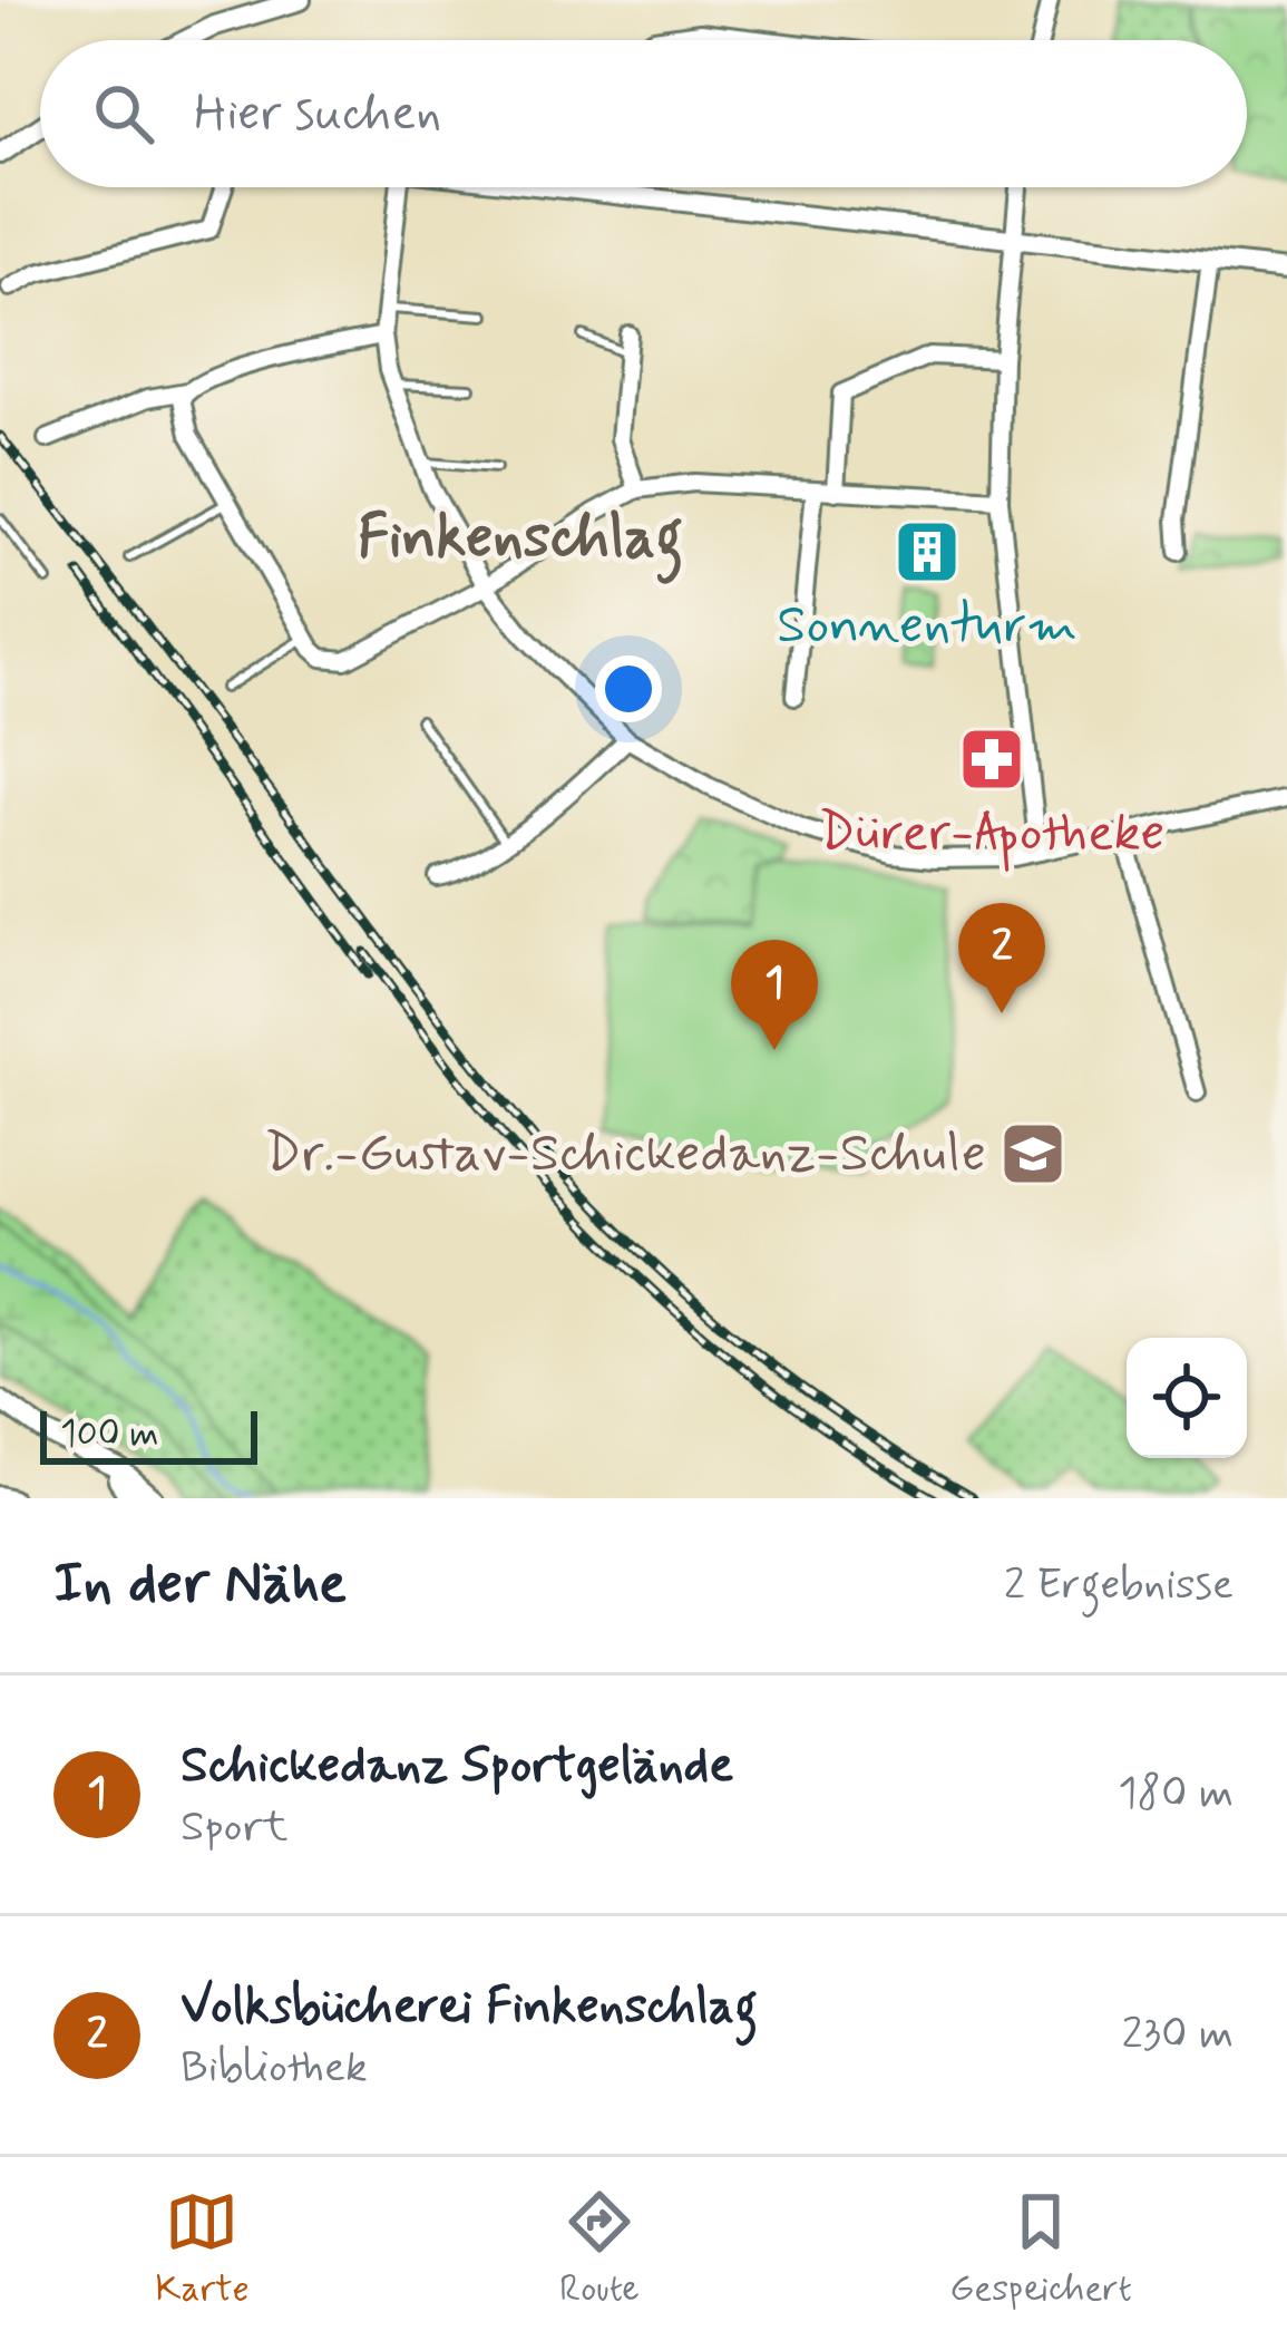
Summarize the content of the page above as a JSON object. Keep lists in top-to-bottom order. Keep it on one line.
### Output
{"districts":["Finkenschlag"],"places":{"building":["Sonnenturm"],"pharmacy":["Dürer-Apotheke"],"school or university":["Dr.-Gustav-Schickedanz-Schule"]},"scale_bar":"100 m","page":{"search":"Hier suchen","pins":["2","1"],"scale":"100 m","heading":["In der Nähe","2 Ergebnisse"],"list":[{"mark":"1","name":"Schickedanz Sportgelände","note":"Sport","value":"180 m"},{"mark":"2","name":"Volksbücherei Finkenschlag","note":"Bibliothek","value":"230 m"}],"nav":["Karte","Route","Gespeichert"]}}
